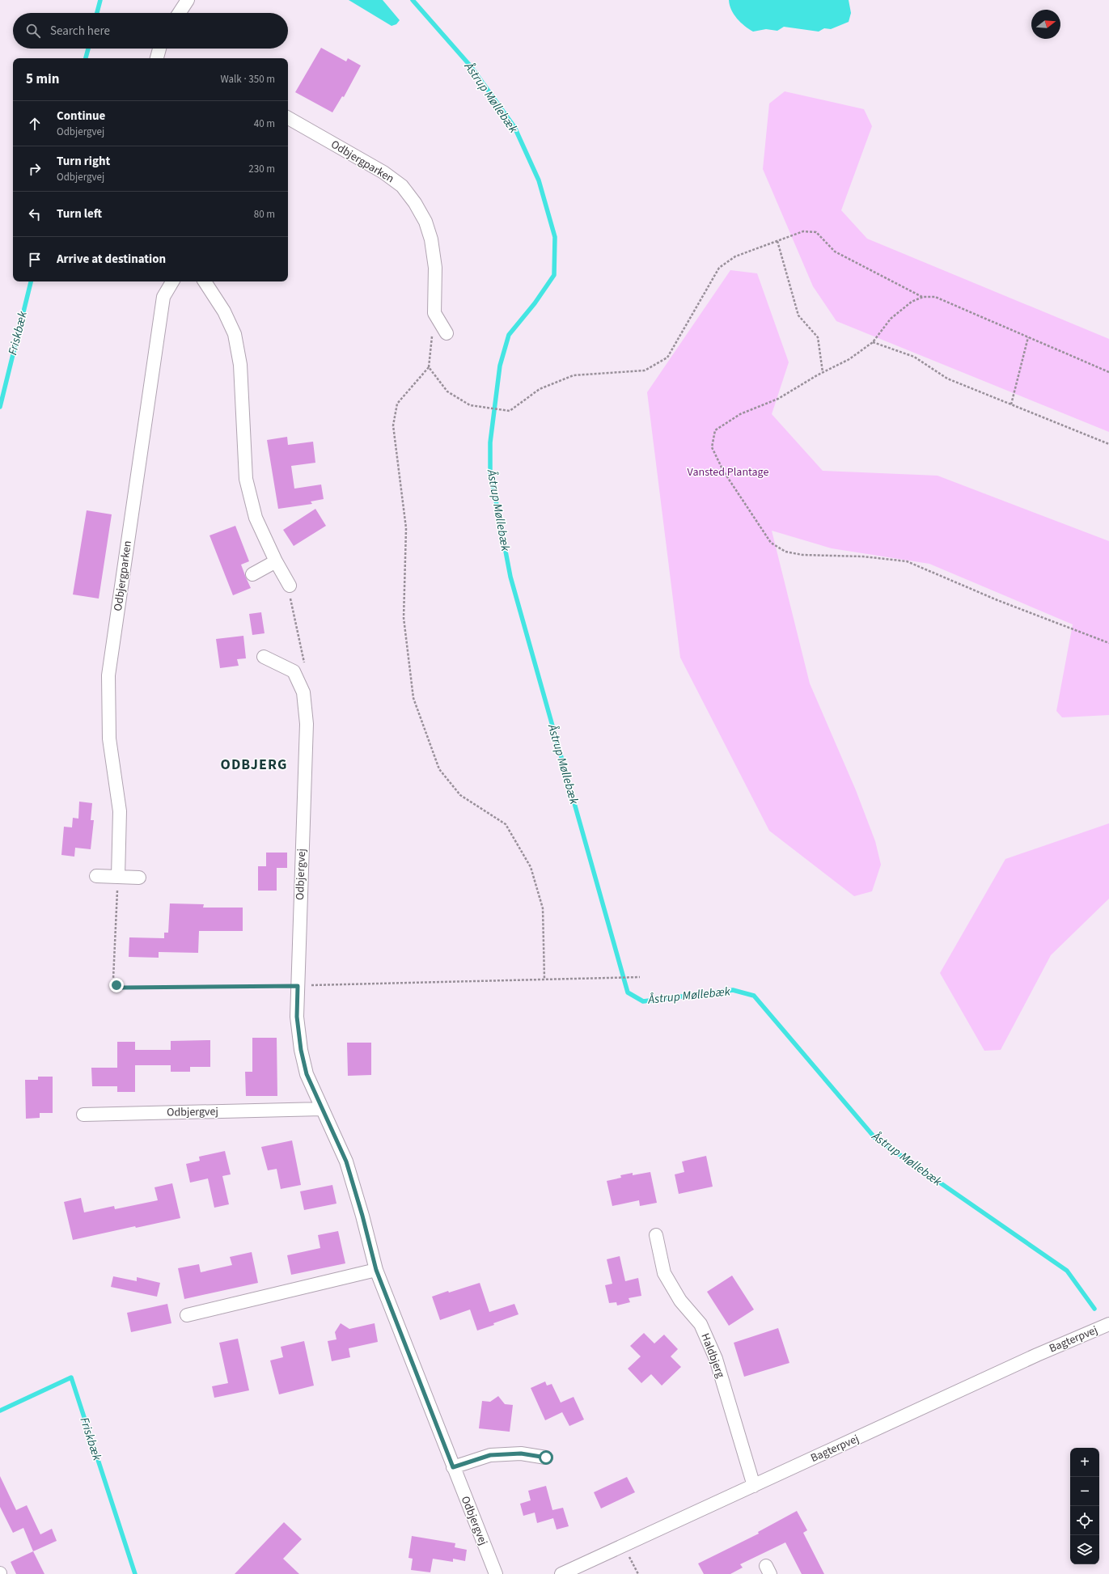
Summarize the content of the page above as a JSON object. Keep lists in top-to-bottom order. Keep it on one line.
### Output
{"streets":{"street":["Odbjergparken","Odbjergvej","Bagterpvej","Haldbjerg"]},"crossings":[["Bagterpvej","Haldbjerg"]],"districts":["ODBJERG"],"water":["Åstrup Møllebæk","Friskbæk"],"parks":["Vansted Plantage"],"north":"right","page":{"search":"Search here","heading":["5 min","Walk · 350 m"],"list":[["Continue","Odbjergvej","40 m"],["Turn right","Odbjergvej","230 m"],["Turn left","80 m"],"Arrive at destination"],"map_buttons":["+","−"]}}
